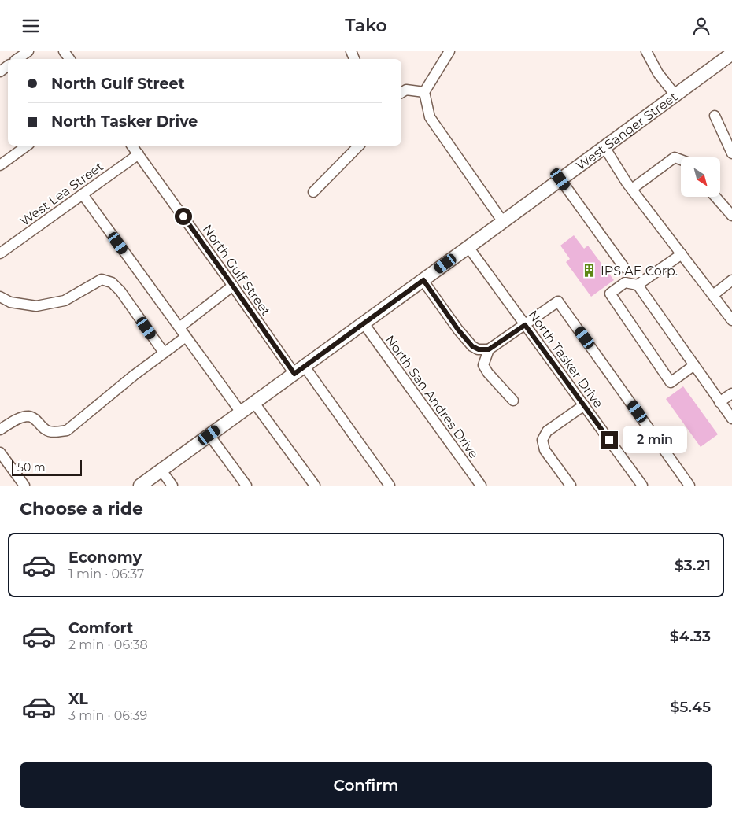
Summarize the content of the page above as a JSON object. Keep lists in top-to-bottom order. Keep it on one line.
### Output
{"streets":{"main road":["West Sanger Street"],"street":["West Lea Street","North Gulf Street","North Tasker Drive","North San Andres Drive"]},"crossings":[["West Sanger Street","North Gulf Street"],["West Sanger Street","North Tasker Drive"],["West Sanger Street","North San Andres Drive"],["West Lea Street","North Gulf Street"]],"places":{"building":["IPS AE Corp."]},"scale_bar":"50 m","north":"bottom right","page":{"header":"Tako","banner":["North Gulf Street","North Tasker Drive"],"bubble":"2 min","scale":"50 m","heading":"Choose a ride","list":[{"name":"Economy","note":"1 min · 06:37","value":"$3.21"},{"name":"Comfort","note":"2 min · 06:38","value":"$4.33"},{"name":"XL","note":"3 min · 06:39","value":"$5.45"}],"buttons":"Confirm"}}
